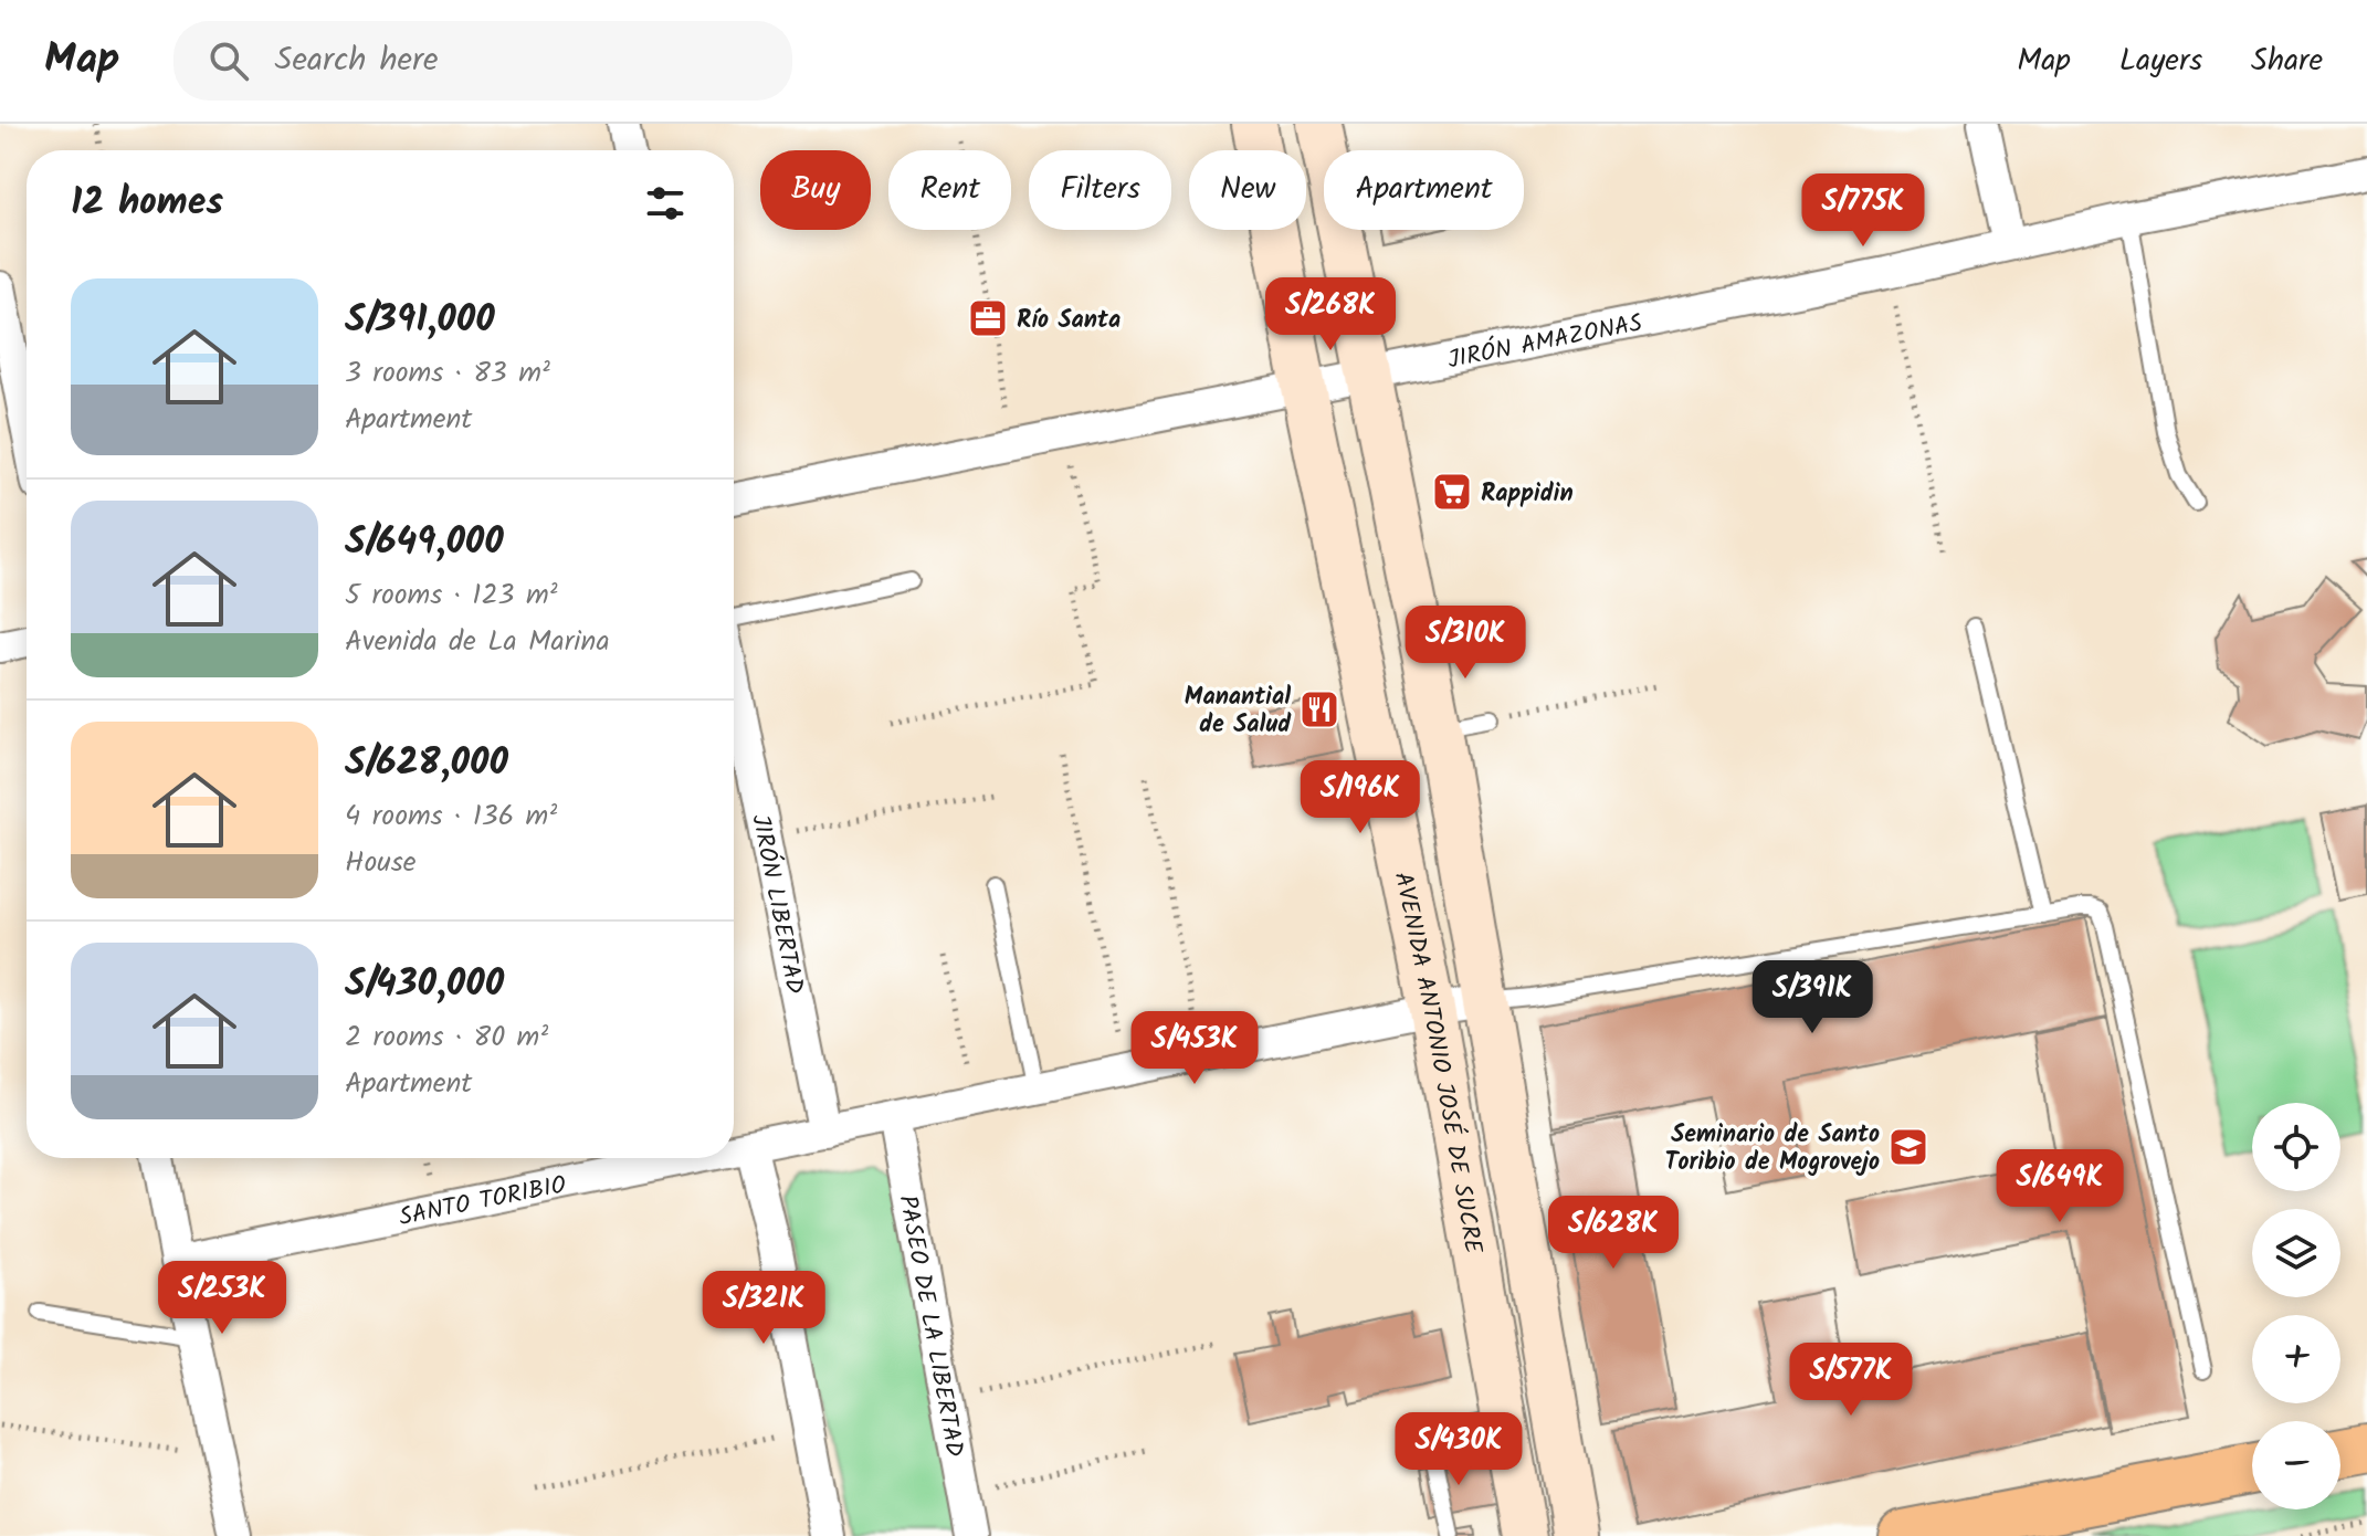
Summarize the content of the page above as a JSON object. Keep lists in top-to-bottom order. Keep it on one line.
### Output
{"streets":{"main road":["AVENIDA ANTONIO JOSÉ DE SUCRE"],"street":["JIRÓN AMAZONAS","JIRÓN LIBERTAD","SANTO TORIBIO","PASEO DE LA LIBERTAD"]},"crossings":[["JIRÓN AMAZONAS","AVENIDA ANTONIO JOSÉ DE SUCRE"],["JIRÓN LIBERTAD","SANTO TORIBIO"],["AVENIDA ANTONIO JOSÉ DE SUCRE","SANTO TORIBIO"],["SANTO TORIBIO","PASEO DE LA LIBERTAD"]],"places":{"office":["Río Santa"],"supermarket":["Rappidin"],"restaurant":["Manantial de Salud"],"school or university":["Seminario de Santo Toribio de Mogrovejo"]},"page":{"header":"Map","search":"Search here","nav":["Map","Layers","Share"],"chip":["Buy","Rent","Filters","New","Apartment"],"heading":"12 homes","price":["S/775K","S/268K","S/310K","S/196K","S/391K","S/453K","S/649K","S/628K","S/253K","S/321K","S/577K","S/430K"],"list":[{"name":"S/391,000","note":"3 rooms · 83 m² · Apartment"},{"name":"S/649,000","note":"5 rooms · 123 m² · Avenida de La Marina"},{"name":"S/628,000","note":"4 rooms · 136 m² · House"},{"name":"S/430,000","note":"2 rooms · 80 m² · Apartment"}],"map_buttons":["+","−"]}}
